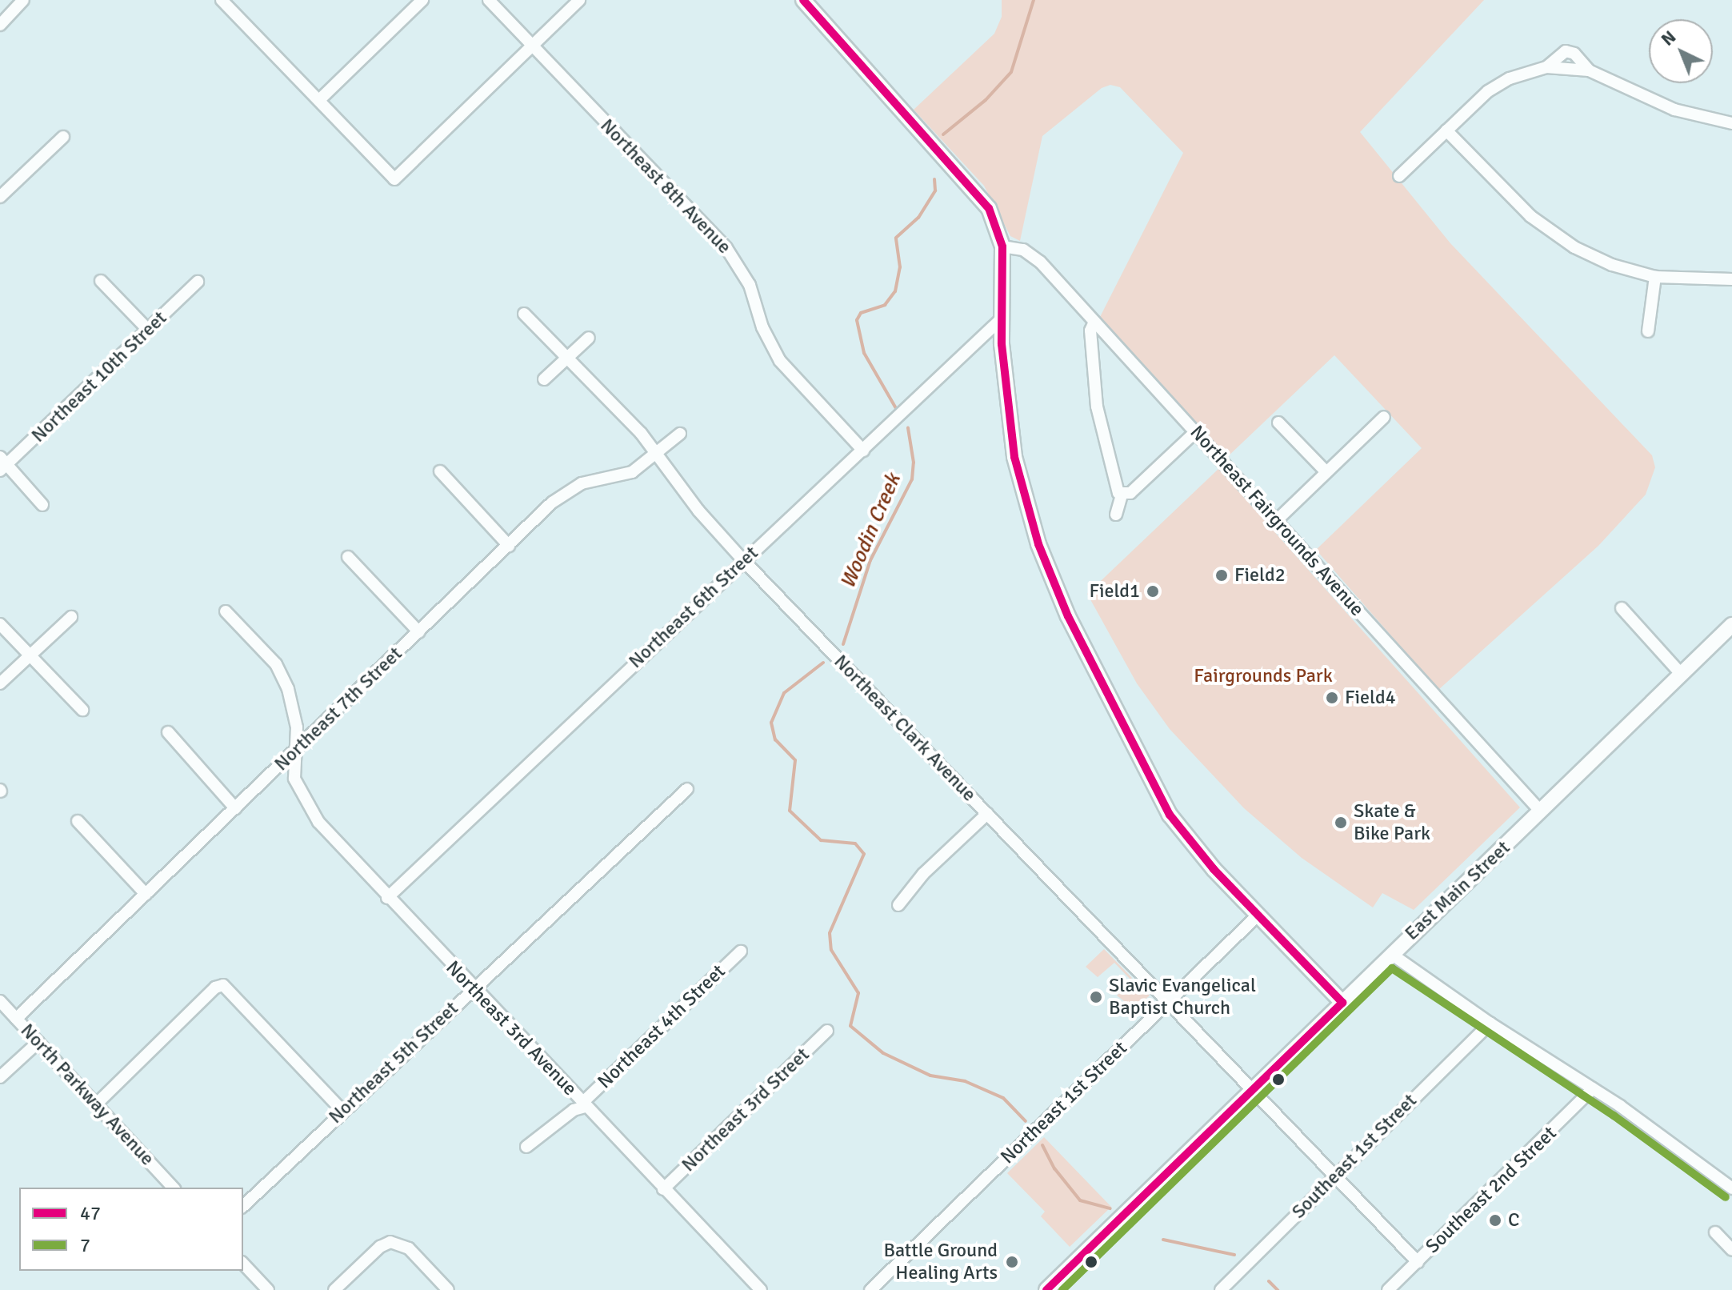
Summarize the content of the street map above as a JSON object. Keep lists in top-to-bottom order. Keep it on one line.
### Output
{"streets":{"main road":["East Main Street"],"street":["Northeast 8th Avenue","Northeast 10th Street","Northeast Fairgrounds Avenue","Northeast 6th Street","Northeast 7th Street","Northeast Clark Avenue","Northeast 4th Street","Northeast 3rd Avenue","Northeast 5th Street","North Parkway Avenue","Northeast 1st Street","Northeast 3rd Street","Southeast 1st Street","Southeast 2nd Street"]},"crossings":[["Northeast 8th Avenue","Northeast 6th Street"],["Northeast Fairgrounds Avenue","East Main Street"],["Northeast 6th Street","Northeast Clark Avenue"],["Northeast 6th Street","Northeast 3rd Avenue"],["Northeast 7th Street","Northeast Clark Avenue"],["Northeast 7th Street","Northeast 3rd Avenue"],["Northeast 7th Street","North Parkway Avenue"],["Northeast Clark Avenue","East Main Street"],["Northeast Clark Avenue","Northeast 1st Street"],["Northeast Clark Avenue","Southeast 1st Street"],["Northeast Clark Avenue","Southeast 2nd Street"],["Northeast 4th Street","Northeast 3rd Avenue"],["Northeast 3rd Avenue","Northeast 5th Street"],["Northeast 3rd Avenue","Northeast 3rd Street"]],"water":["Woodin Creek"],"parks":["Fairgrounds Park"],"places":["Field2","Field1","Field4","Skate & Bike Park","Slavic Evangelical Baptist Church","C","Battle Ground Healing Arts"],"lines":["transit line 47","transit line 7"],"legend":["47","7"],"north":"top left"}
